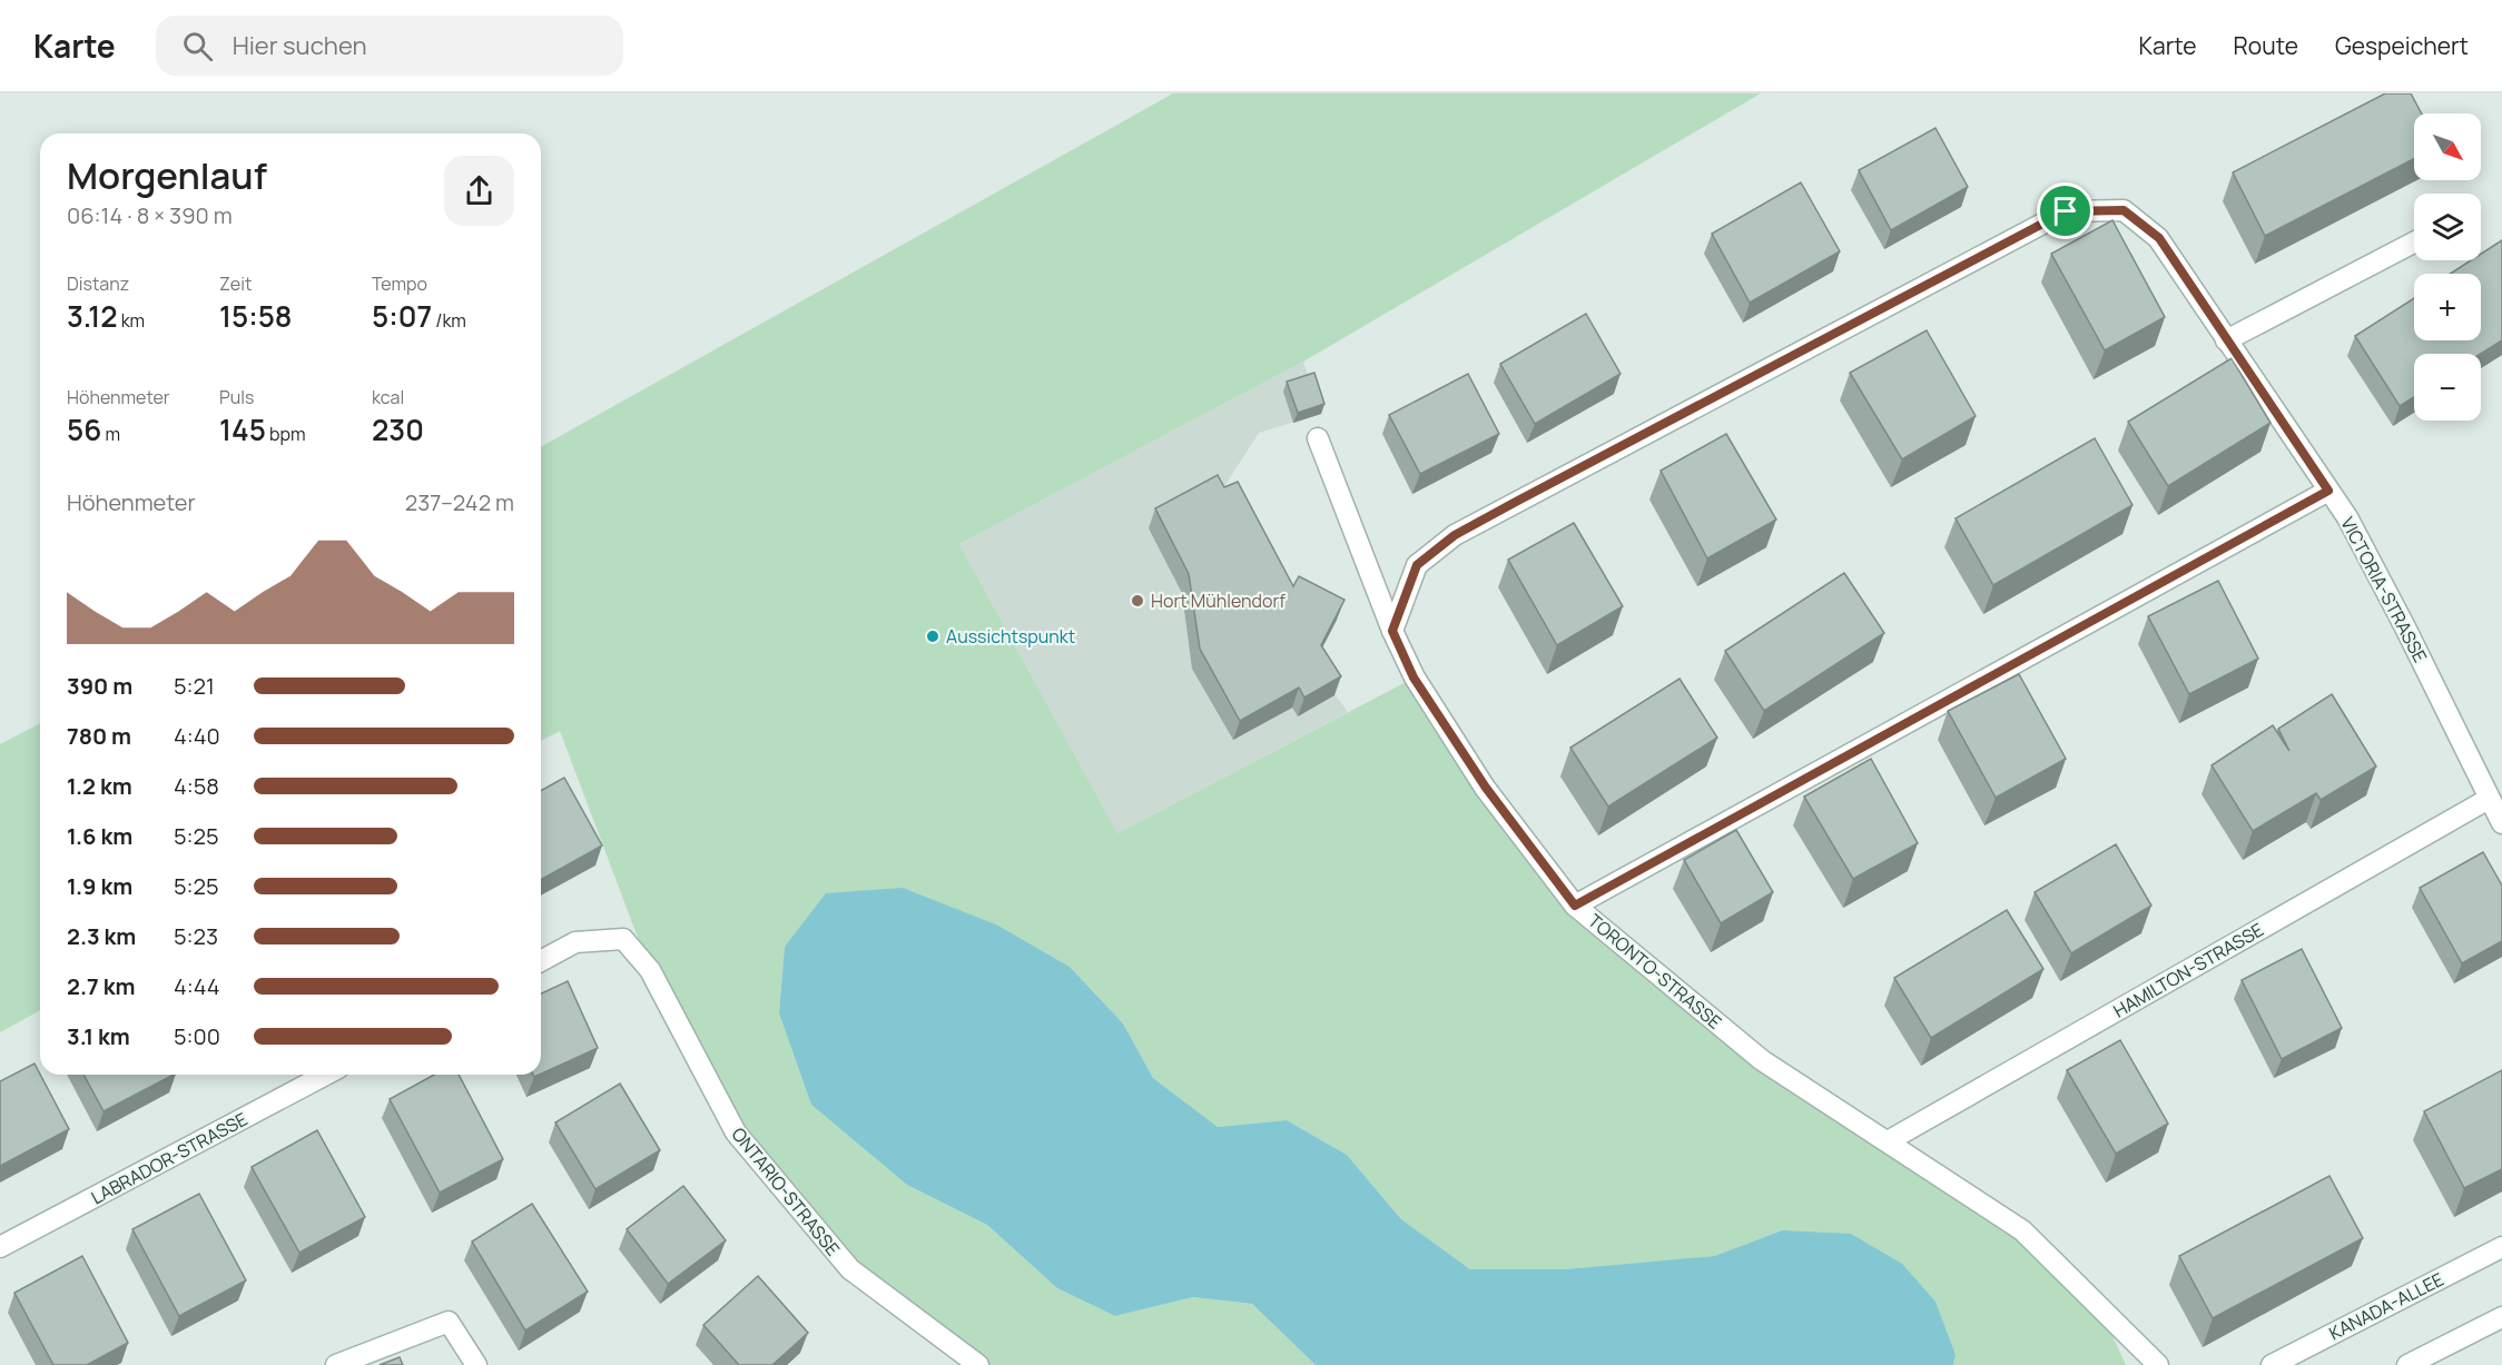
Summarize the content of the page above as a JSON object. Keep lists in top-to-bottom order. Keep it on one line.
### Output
{"streets":{"street":["VICTORIA-STRASSE","HAMILTON-STRASSE","TORONTO-STRASSE","LABRADOR-STRASSE","ONTARIO-STRASSE","KANADA-ALLEE"]},"crossings":[["VICTORIA-STRASSE","HAMILTON-STRASSE"],["VICTORIA-STRASSE","TORONTO-STRASSE"],["HAMILTON-STRASSE","TORONTO-STRASSE"]],"places":["Hort Mühlendorf","Aussichtspunkt"],"north":"bottom right","page":{"header":"Karte","search":"Hier suchen","nav":["Karte","Route","Gespeichert"],"map_buttons":["+","−"],"heading":["Morgenlauf","06:14 · 8 × 390 m"],"stats":[["Distanz","3.12 km"],["Zeit","15:58"],["Tempo","5:07 /km"],["Höhenmeter","56 m"],["Puls","145 bpm"],["kcal","230"]],"chart":["Höhenmeter","237–242 m"],"list":[{"name":"390 m","note":"5:21"},{"name":"780 m","note":"4:40"},{"name":"1.2 km","note":"4:58"},{"name":"1.6 km","note":"5:25"},{"name":"1.9 km","note":"5:25"},{"name":"2.3 km","note":"5:23"},{"name":"2.7 km","note":"4:44"},{"name":"3.1 km","note":"5:00"}]}}
